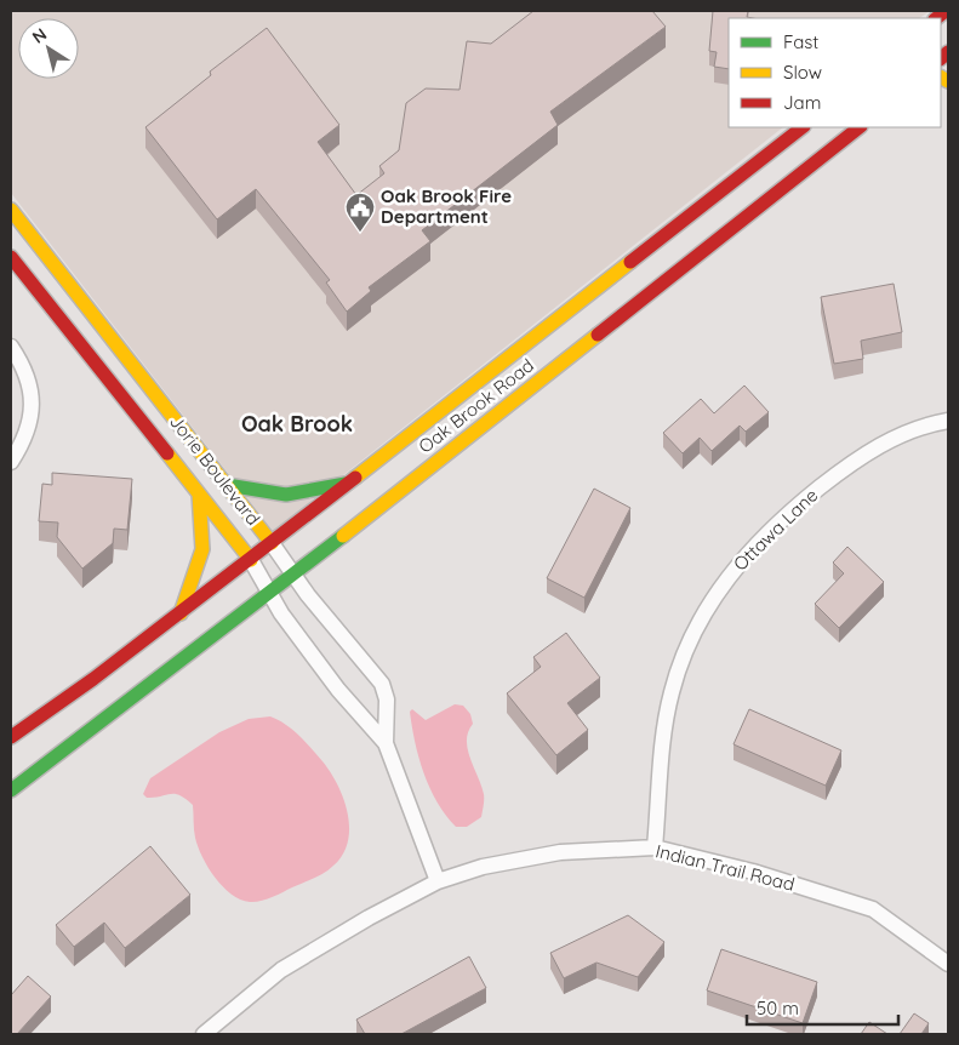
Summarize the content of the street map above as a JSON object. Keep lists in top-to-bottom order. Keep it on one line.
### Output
{"streets":{"main road":["Oak Brook Road","Jorie Boulevard"],"street":["Ottawa Lane","Indian Trail Road"]},"crossings":[["Oak Brook Road","Jorie Boulevard"],["Jorie Boulevard","Indian Trail Road"],["Ottawa Lane","Indian Trail Road"]],"districts":["Oak Brook"],"places":{"public building":["Oak Brook Fire Department"]},"legend":["Fast","Slow","Jam"],"scale_bar":"50 m","north":"top left"}
